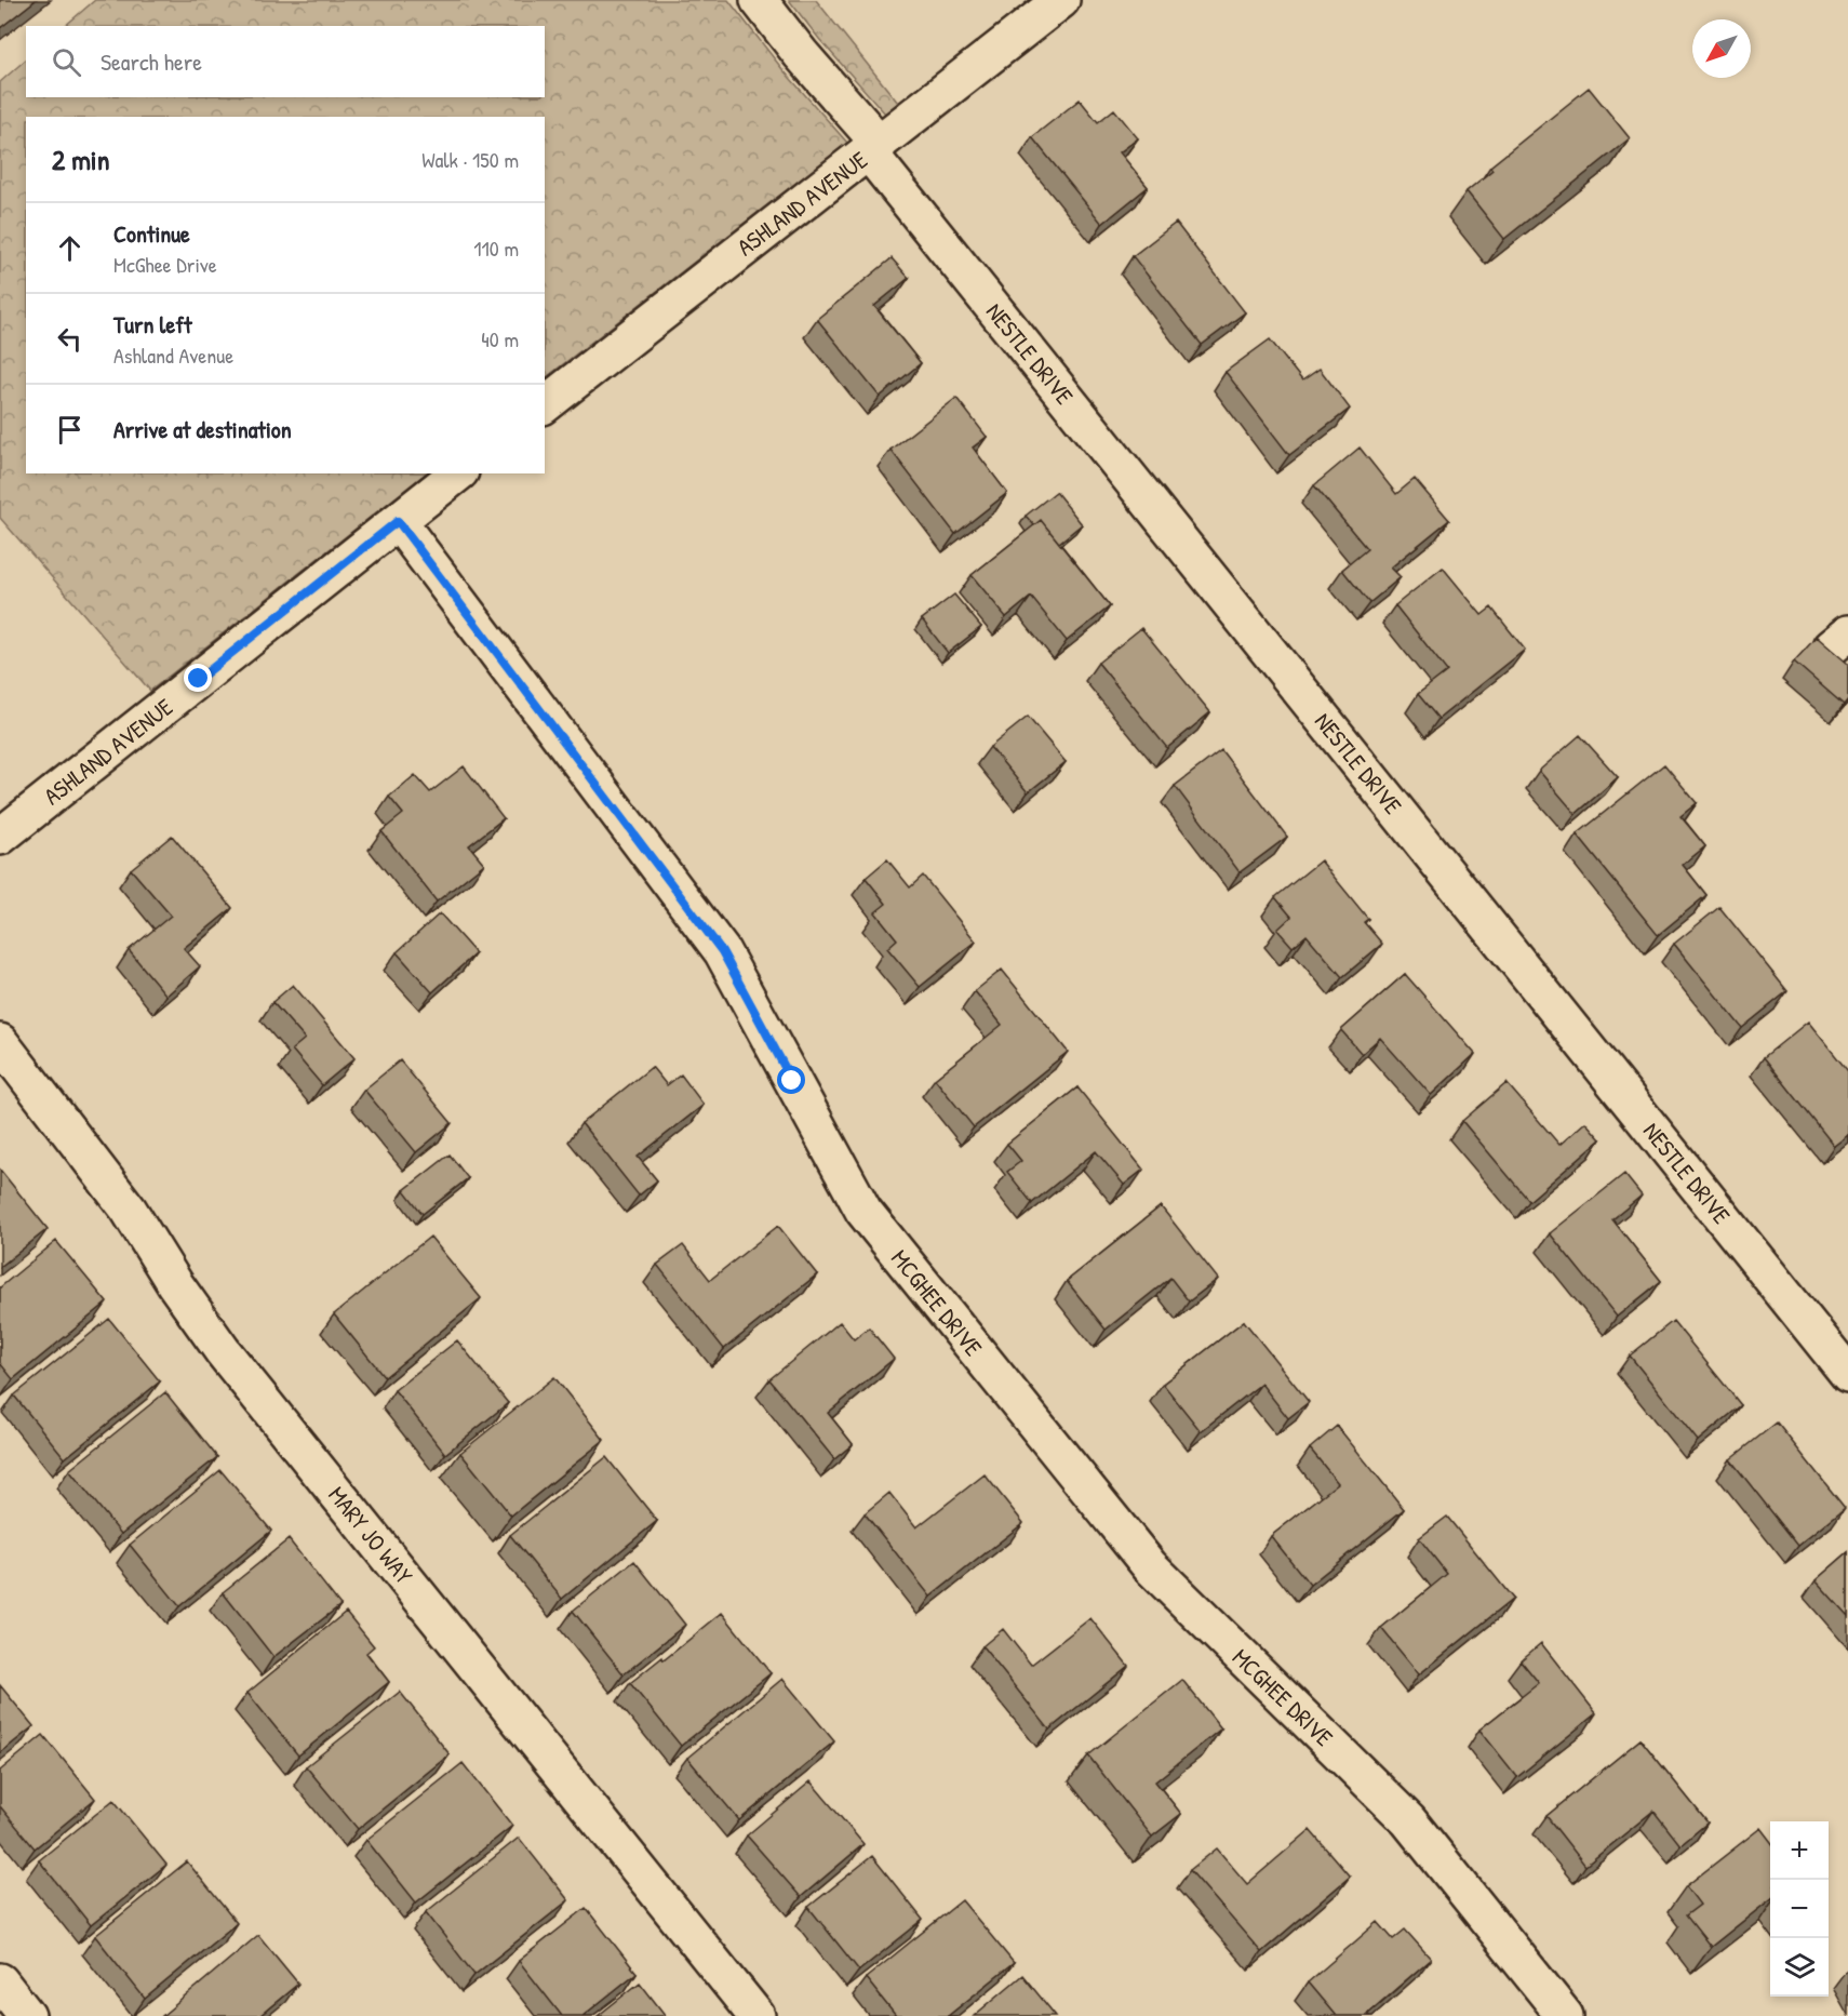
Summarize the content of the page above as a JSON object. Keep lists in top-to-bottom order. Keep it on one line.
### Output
{"streets":{"street":["ASHLAND AVENUE","NESTLE DRIVE","MCGHEE DRIVE","MARY JO WAY"]},"crossings":[["ASHLAND AVENUE","NESTLE DRIVE"],["ASHLAND AVENUE","MCGHEE DRIVE"]],"north":"bottom left","page":{"search":"Search here","heading":["2 min","Walk · 150 m"],"list":[["Continue","McGhee Drive","110 m"],["Turn left","Ashland Avenue","40 m"],"Arrive at destination"],"map_buttons":["+","−"]}}
